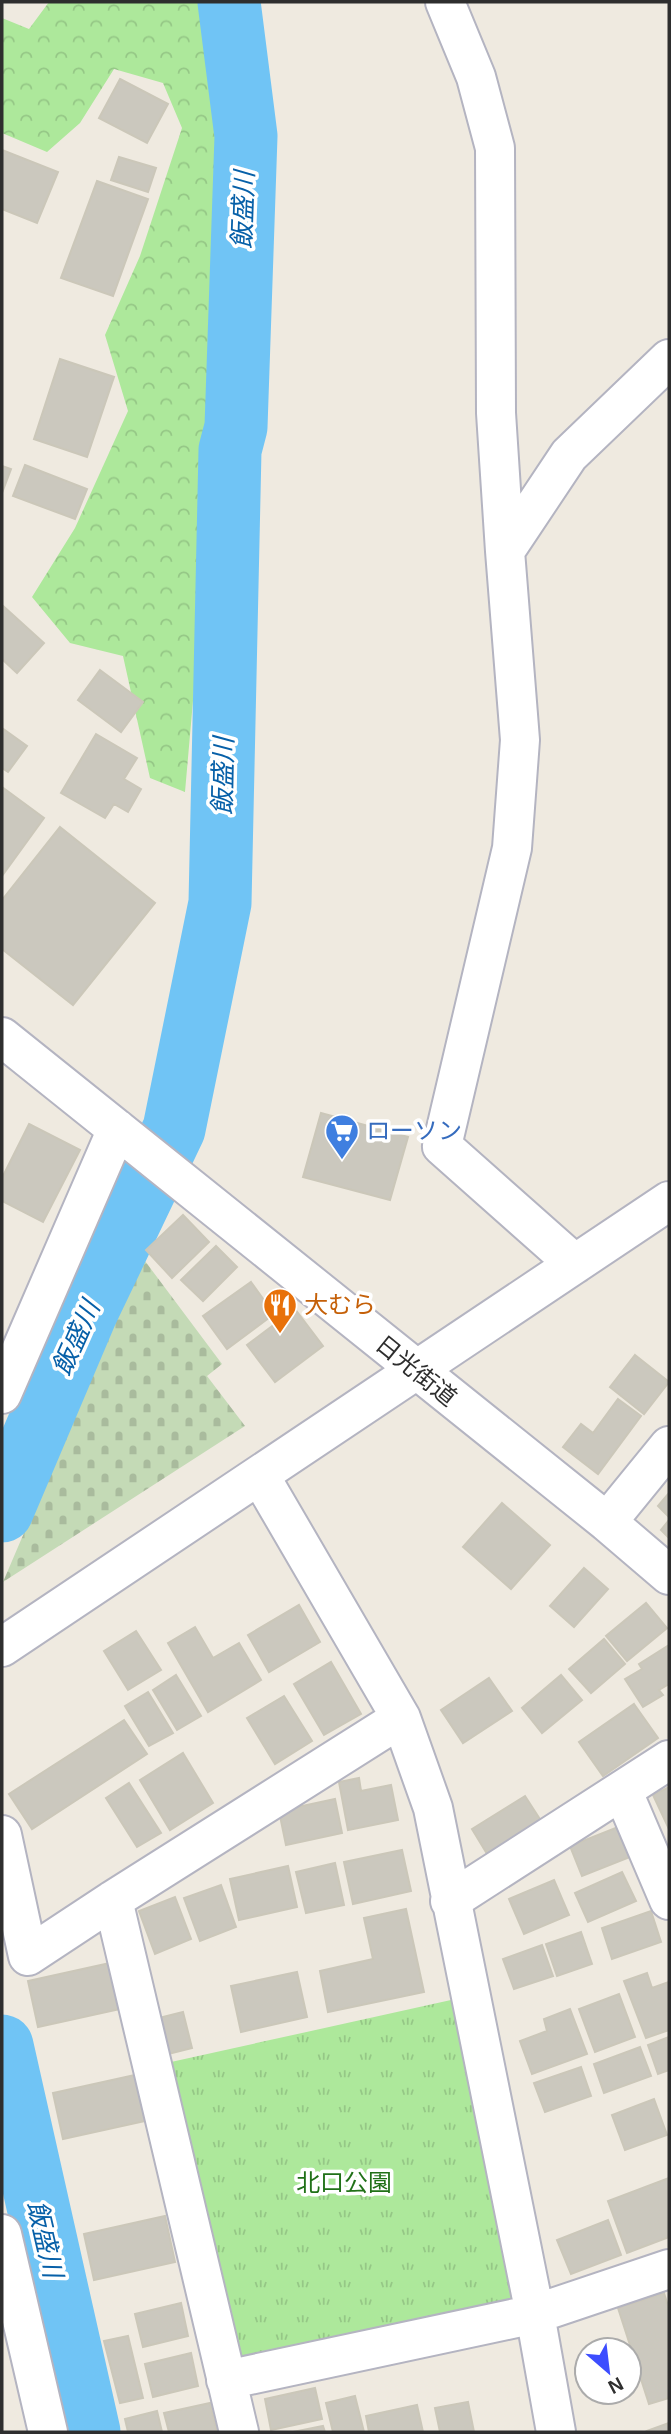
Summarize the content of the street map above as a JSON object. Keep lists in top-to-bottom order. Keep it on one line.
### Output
{"streets":{"street":["日光街道"]},"water":["飯盛川"],"parks":["北口公園"],"places":{"supermarket":["ローソン"],"restaurant":["大むら"]},"north":"bottom right"}
